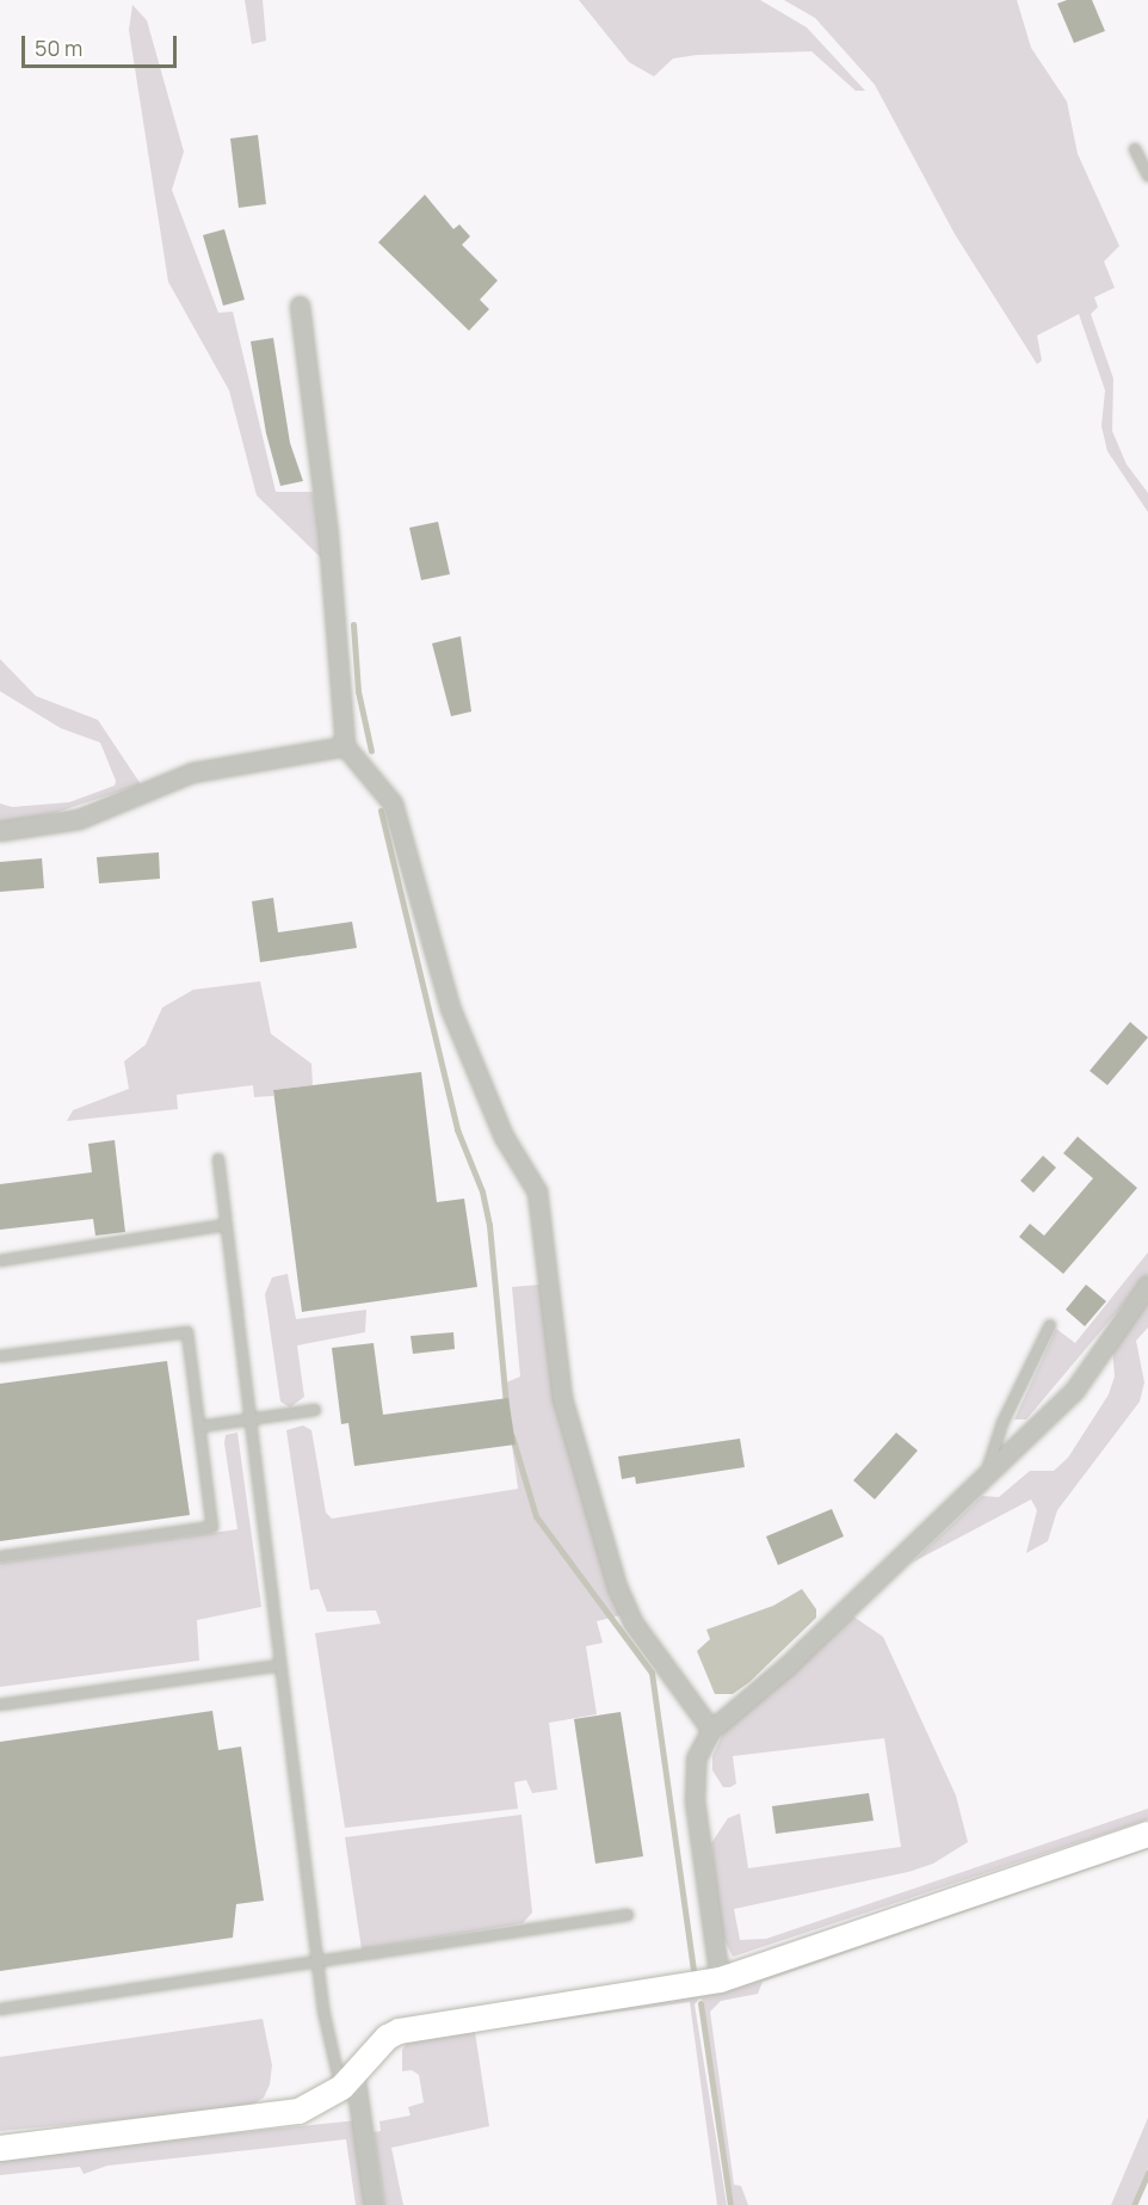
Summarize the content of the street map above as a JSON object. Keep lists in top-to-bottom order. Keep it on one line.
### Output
{"scale_bar":"50 m"}
